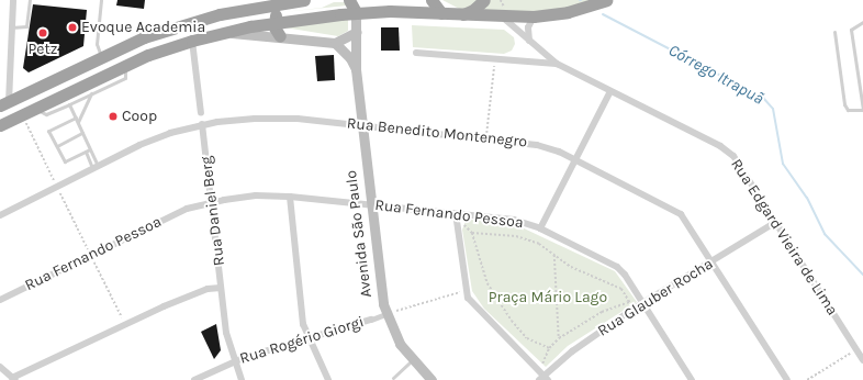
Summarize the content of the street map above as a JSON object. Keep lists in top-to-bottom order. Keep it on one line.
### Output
{"streets":{"main road":["Avenida São Paulo"],"street":["Rua Benedito Montenegro","Rua Daniel Berg","Rua Fernando Pessoa","Rua Edgard Vieira de Lima","Rua Glauber Rocha","Rua Rogério Giorgi"]},"crossings":[["Rua Benedito Montenegro","Rua Daniel Berg"],["Rua Benedito Montenegro","Avenida São Paulo"],["Rua Benedito Montenegro","Rua Glauber Rocha"],["Rua Daniel Berg","Rua Fernando Pessoa"],["Rua Daniel Berg","Rua Rogério Giorgi"],["Rua Fernando Pessoa","Avenida São Paulo"],["Rua Fernando Pessoa","Rua Glauber Rocha"],["Avenida São Paulo","Rua Rogério Giorgi"],["Rua Edgard Vieira de Lima","Rua Glauber Rocha"]],"water":["Córrego Itrapuã"],"parks":["Praça Mário Lago"],"places":["Evoque Academia","Petz","Coop"]}
